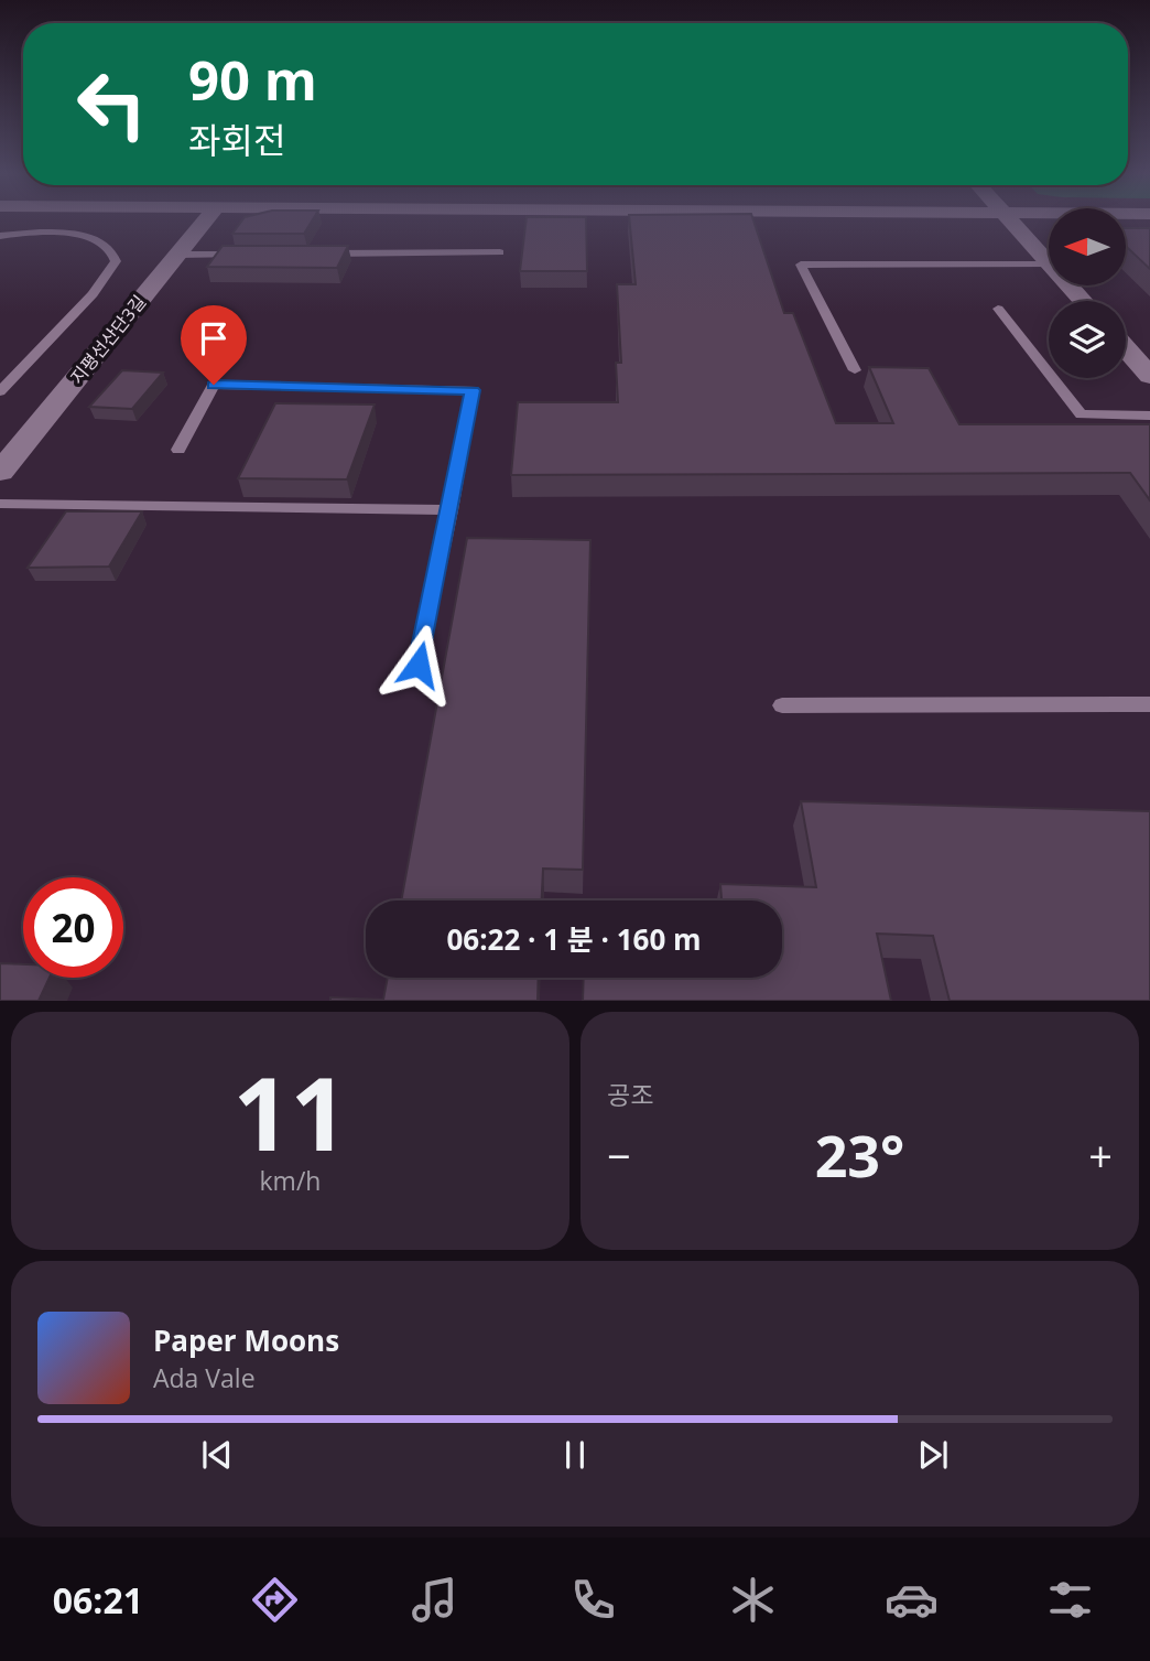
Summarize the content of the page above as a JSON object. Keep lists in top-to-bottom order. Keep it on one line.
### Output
{"streets":{"street":["지평선산단3길"]},"north":"left","page":{"turn":["90 m","좌회전"],"limit":"20","trip":"06:22 · 1 분 · 160 m","tile":[["11","km/h"],"공조"],"heat":["−","23°","+"],"song":["Paper Moons","Ada Vale"],"tabs":"06:21"}}
